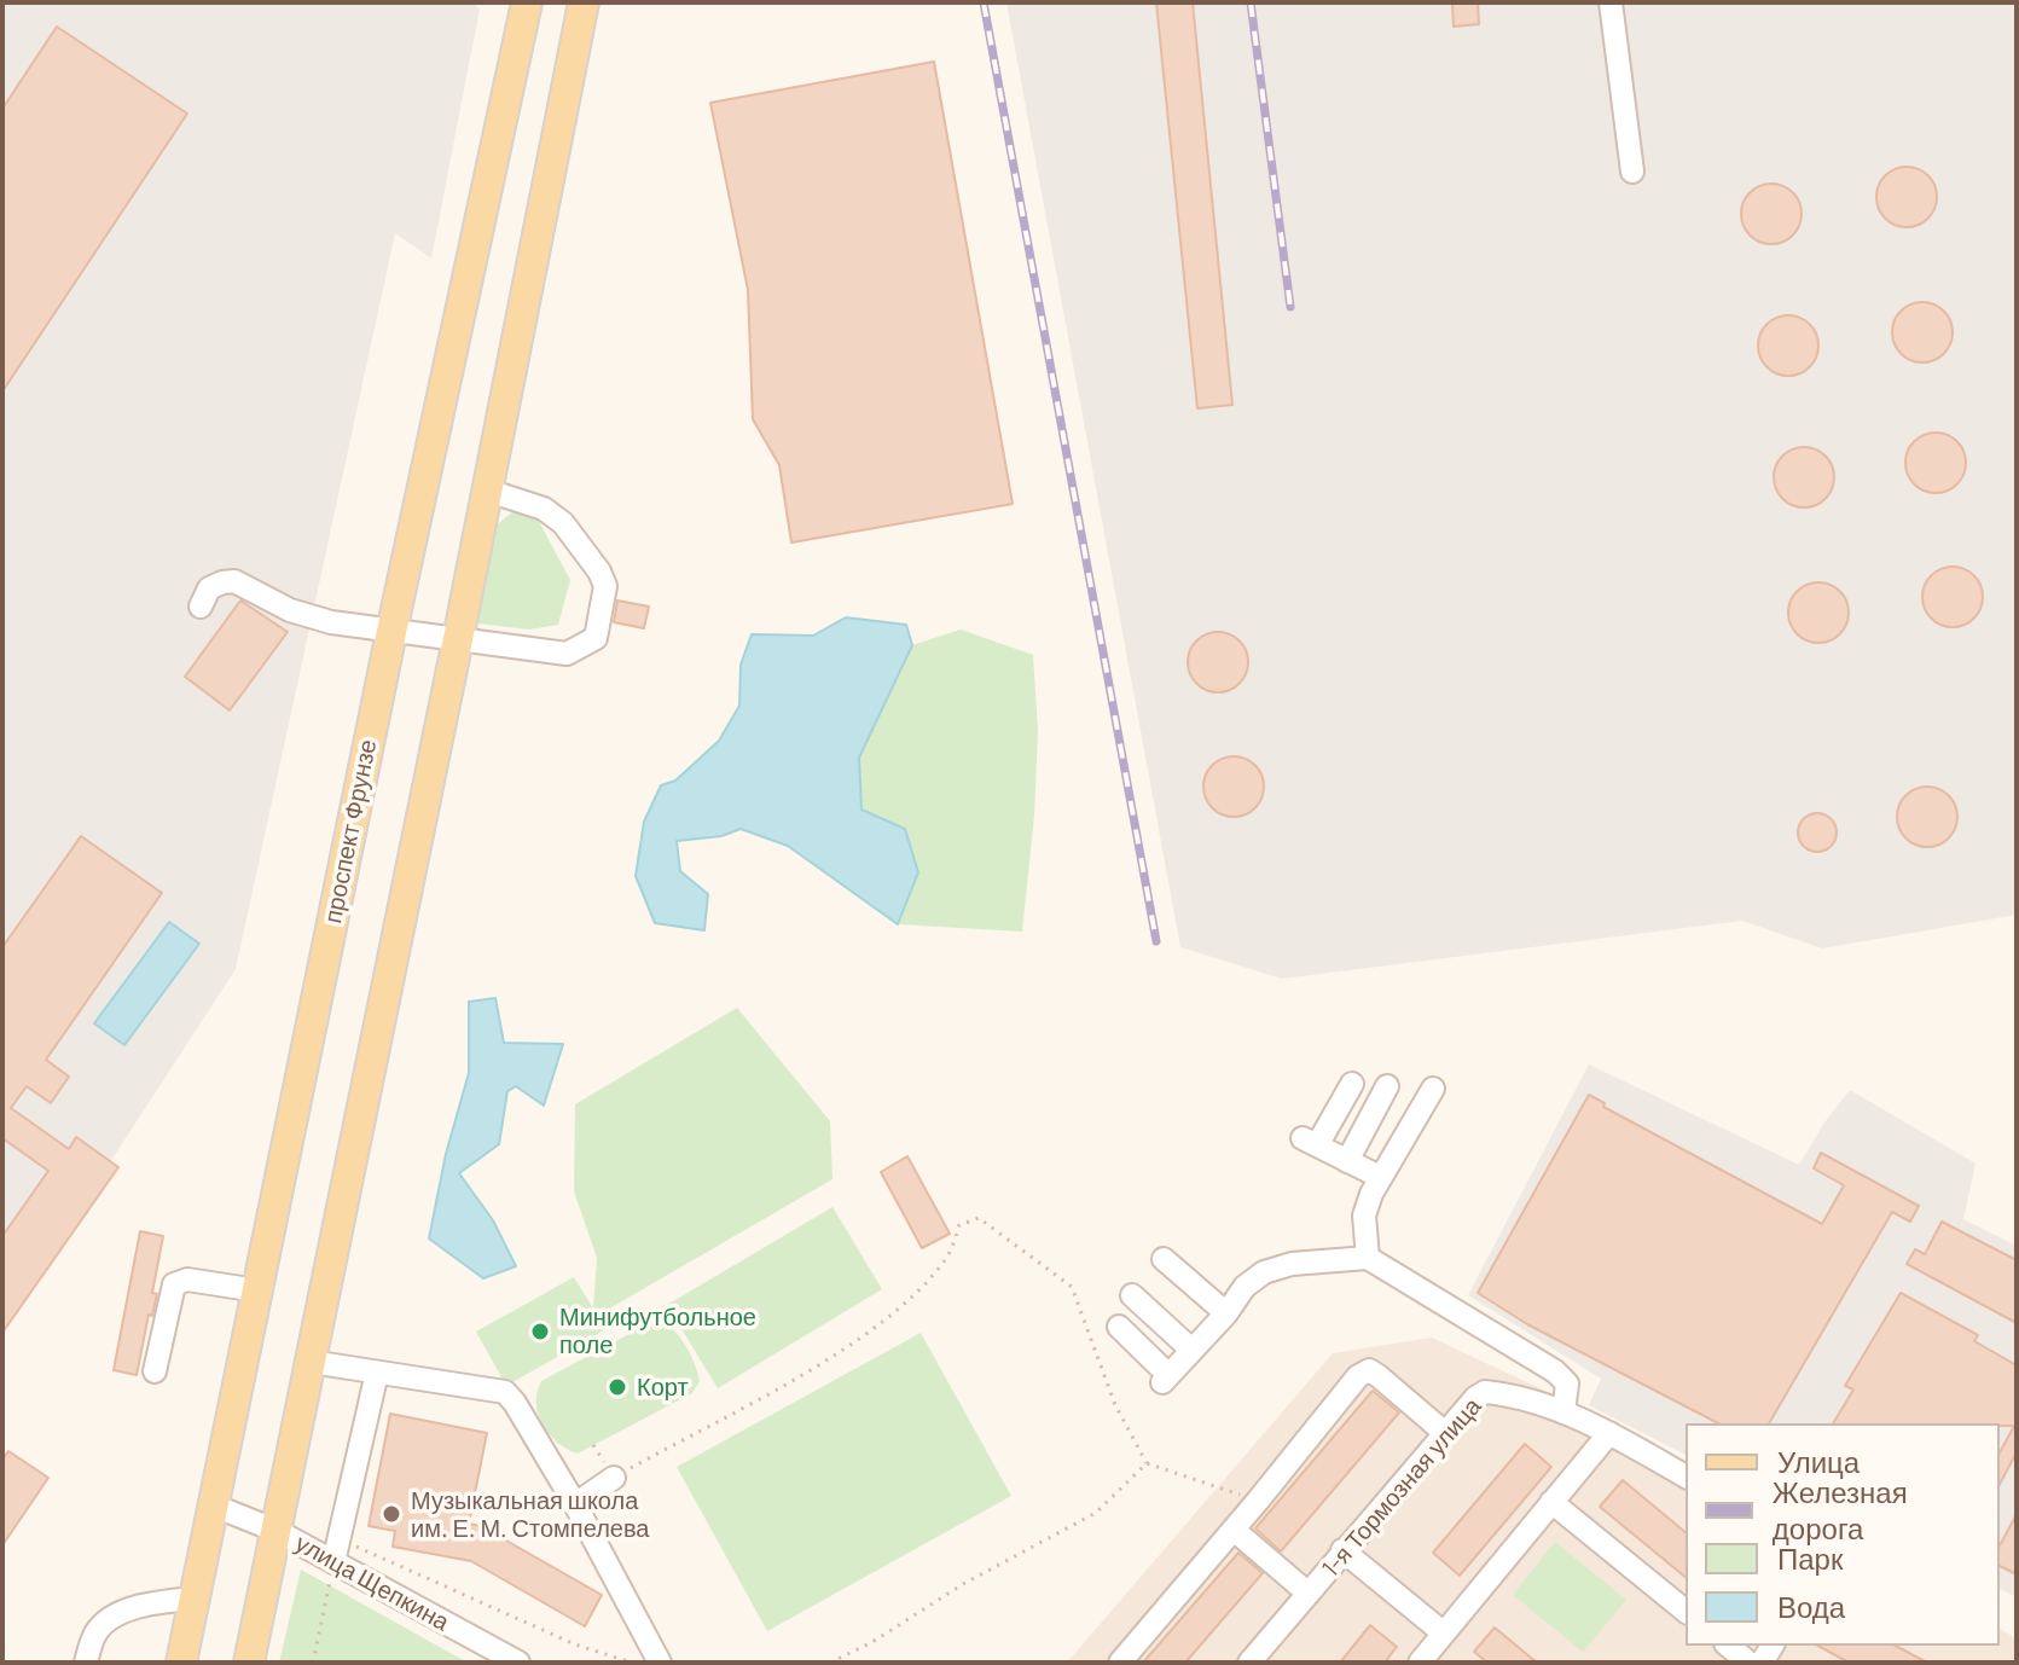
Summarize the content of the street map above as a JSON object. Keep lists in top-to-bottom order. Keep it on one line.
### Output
{"streets":{"main road":["проспект Фрунзе"],"street":["1-я Тормозная улица","улица Щепкина"]},"crossings":[["проспект Фрунзе","улица Щепкина"]],"places":["Минифутбольное поле","Корт","Музыкальная школа им. Е. М. Стомпелева"],"legend":["Улица","Железная дорога","Парк","Вода"]}
